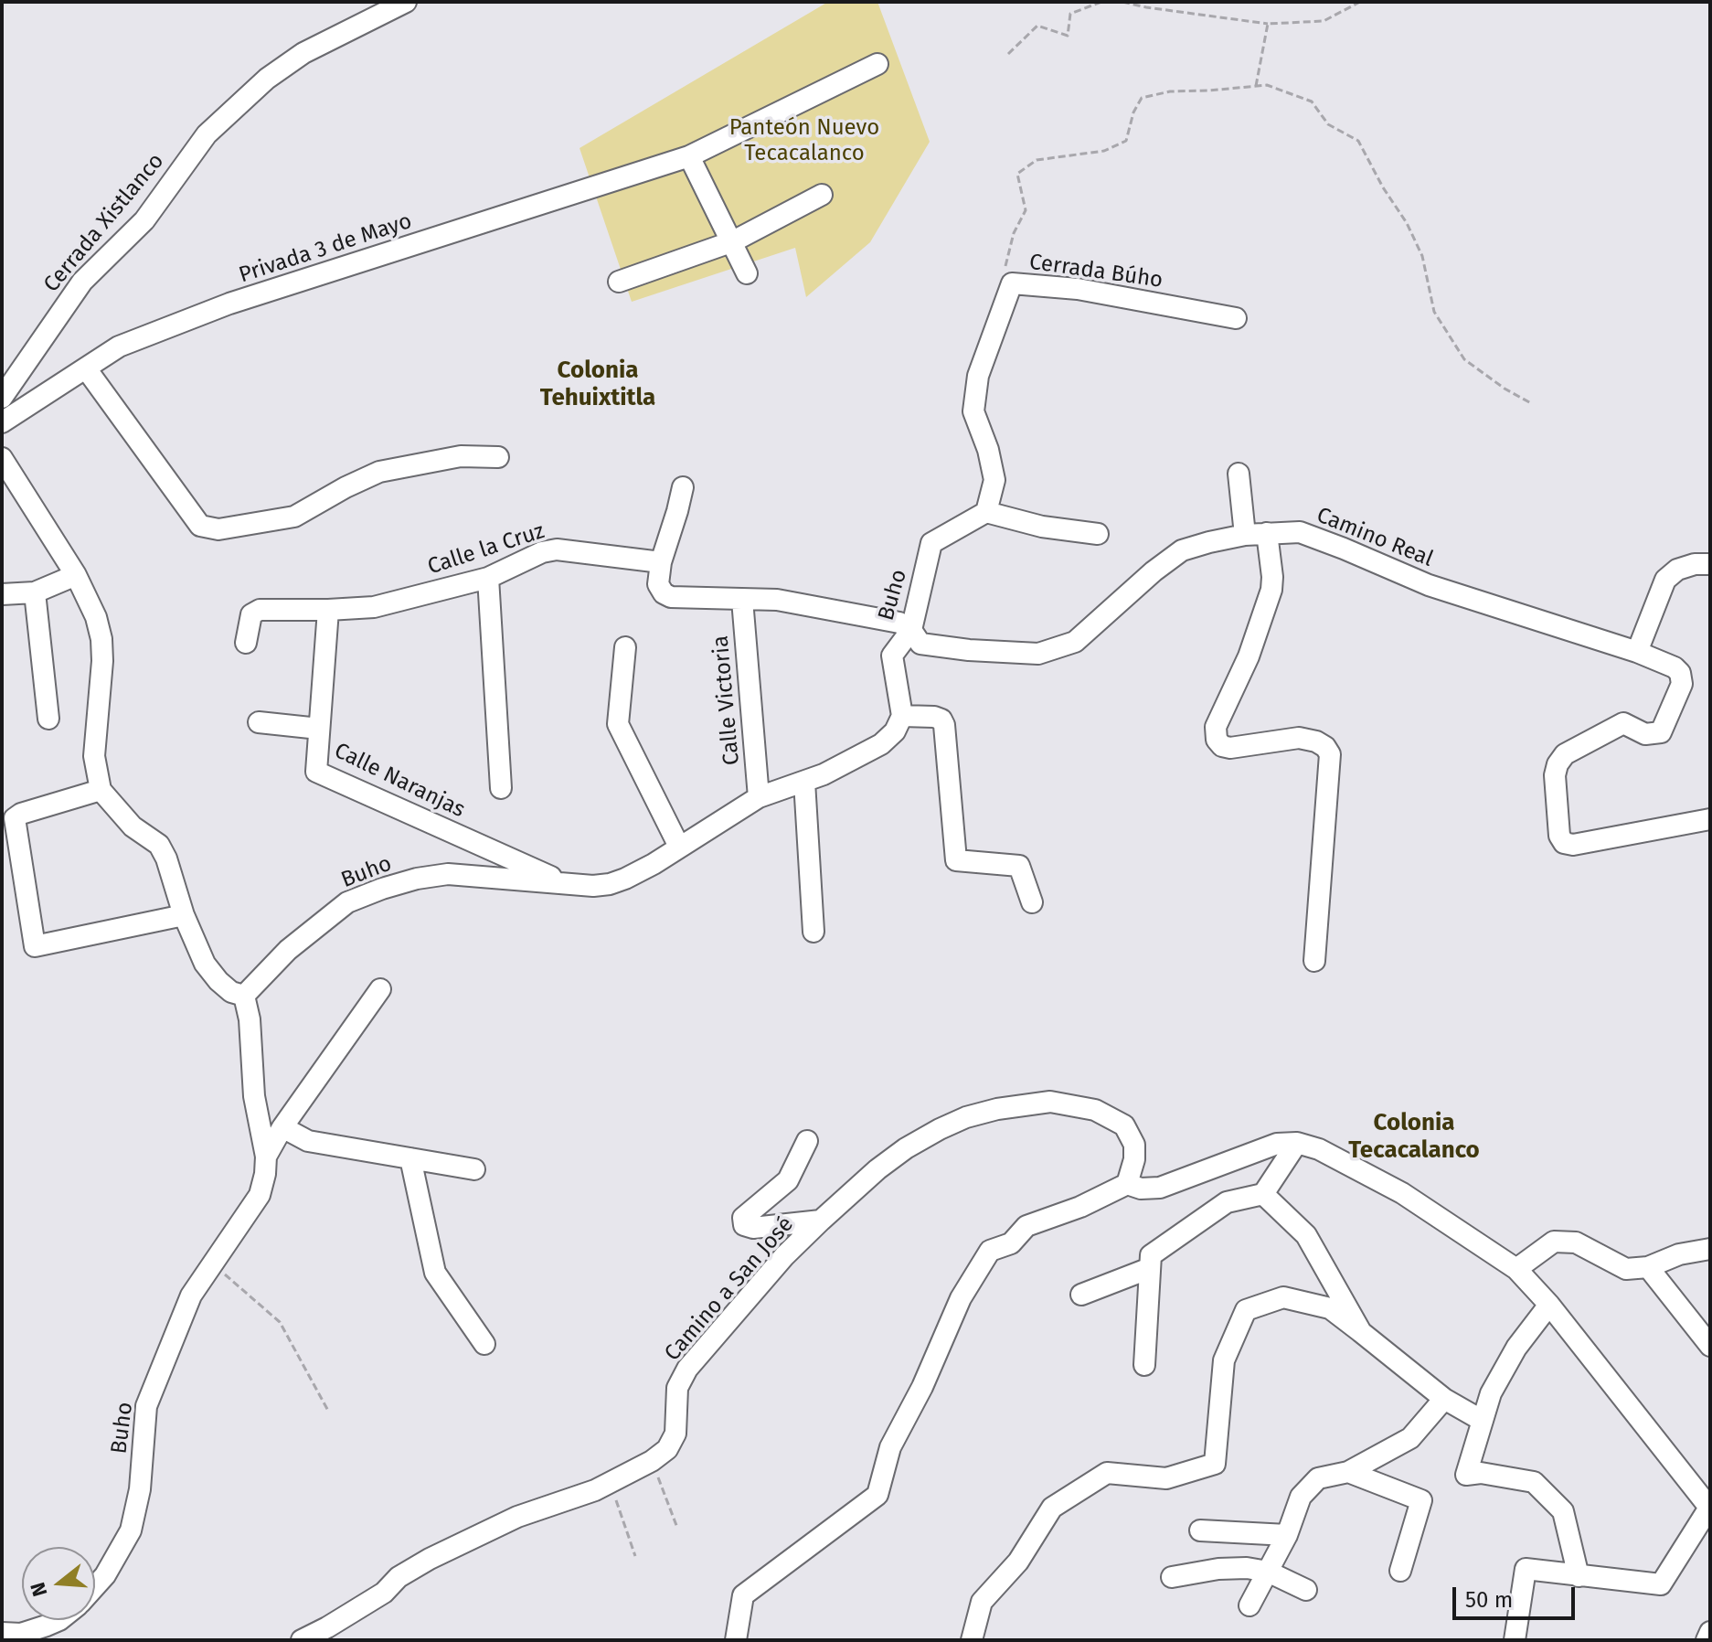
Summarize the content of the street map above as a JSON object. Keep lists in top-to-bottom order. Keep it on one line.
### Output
{"streets":{"street":["Cerrada Xistlanco","Privada 3 de Mayo","Cerrada Búho","Camino Real","Calle la Cruz","Buho","Calle Victoria","Calle Naranjas","Camino a San José"]},"crossings":[["Cerrada Búho","Buho"],["Camino Real","Buho"],["Calle la Cruz","Calle Naranjas"],["Buho","Calle Victoria"],["Buho","Calle Naranjas"]],"districts":["Colonia Tehuixtitla","Colonia Tecacalanco"],"parks":["Panteón Nuevo Tecacalanco"],"scale_bar":"50 m","north":"left"}
